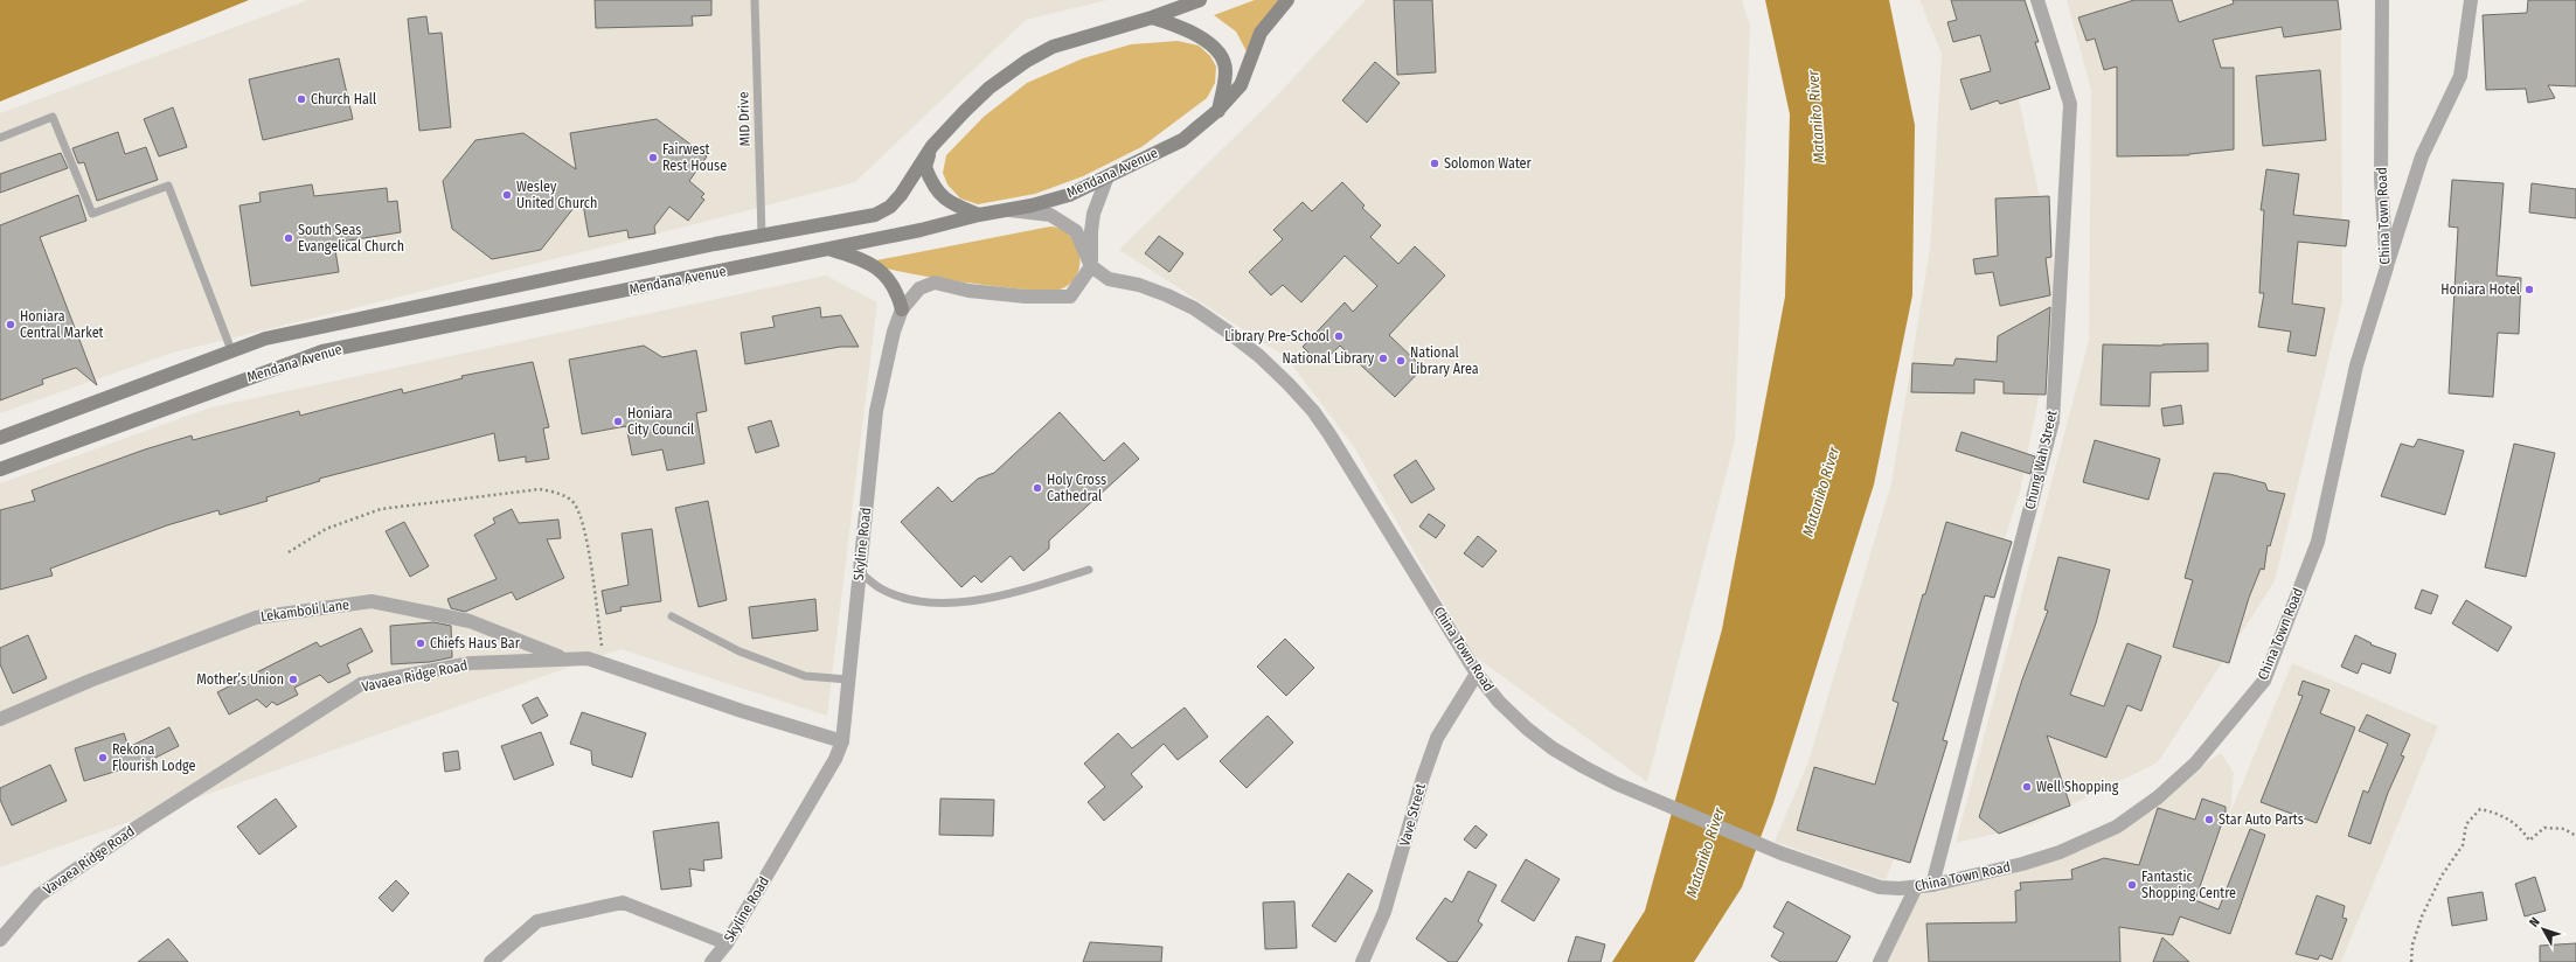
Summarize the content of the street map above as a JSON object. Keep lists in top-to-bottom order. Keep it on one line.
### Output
{"streets":{"main road":["Mendana Avenue"],"street":["China Town Road","Chung Wah Street","Skyline Road","Lekamboli Lane","Vavaea Ridge Road","Vave Street"],"lane":["MID Drive"]},"crossings":[["MID Drive","Mendana Avenue"],["China Town Road","Chung Wah Street"],["China Town Road","Skyline Road"],["China Town Road","Vave Street"],["Skyline Road","Vavaea Ridge Road"],["Lekamboli Lane","Vavaea Ridge Road"]],"water":["Mataniko River"],"places":["Church Hall","Fairwest Rest House","Solomon Water","Wesley United Church","South Seas Evangelical Church","Honiara Hotel","Honiara Central Market","Library Pre-School","National Library","National Library Area","Honiara City Council","Holy Cross Cathedral","Chiefs Haus Bar","Mother’s Union","Rekona Flourish Lodge","Well Shopping","Star Auto Parts","Fantastic Shopping Centre"],"north":"top left"}
